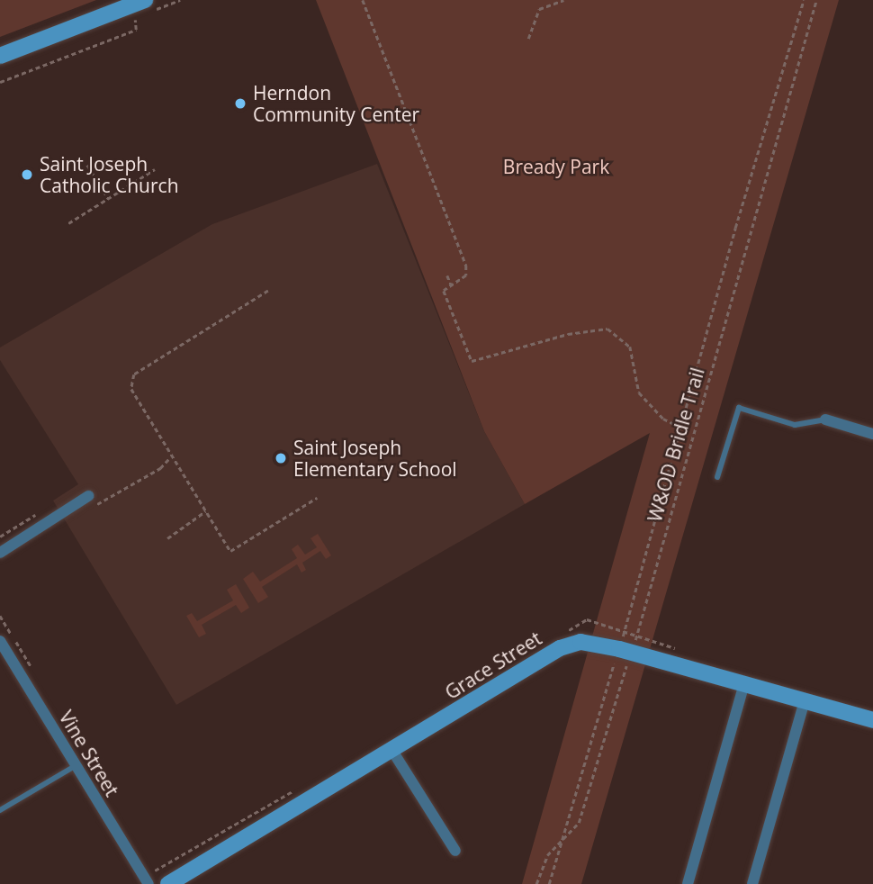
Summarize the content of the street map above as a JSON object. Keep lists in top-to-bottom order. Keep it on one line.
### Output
{"streets":{"street":["Grace Street","Vine Street"],"path":["W&OD Bridle Trail"]},"crossings":[["W&OD Bridle Trail","Grace Street"]],"parks":["Bready Park"],"places":["Herndon Community Center","Saint Joseph Catholic Church","Saint Joseph Elementary School"]}
